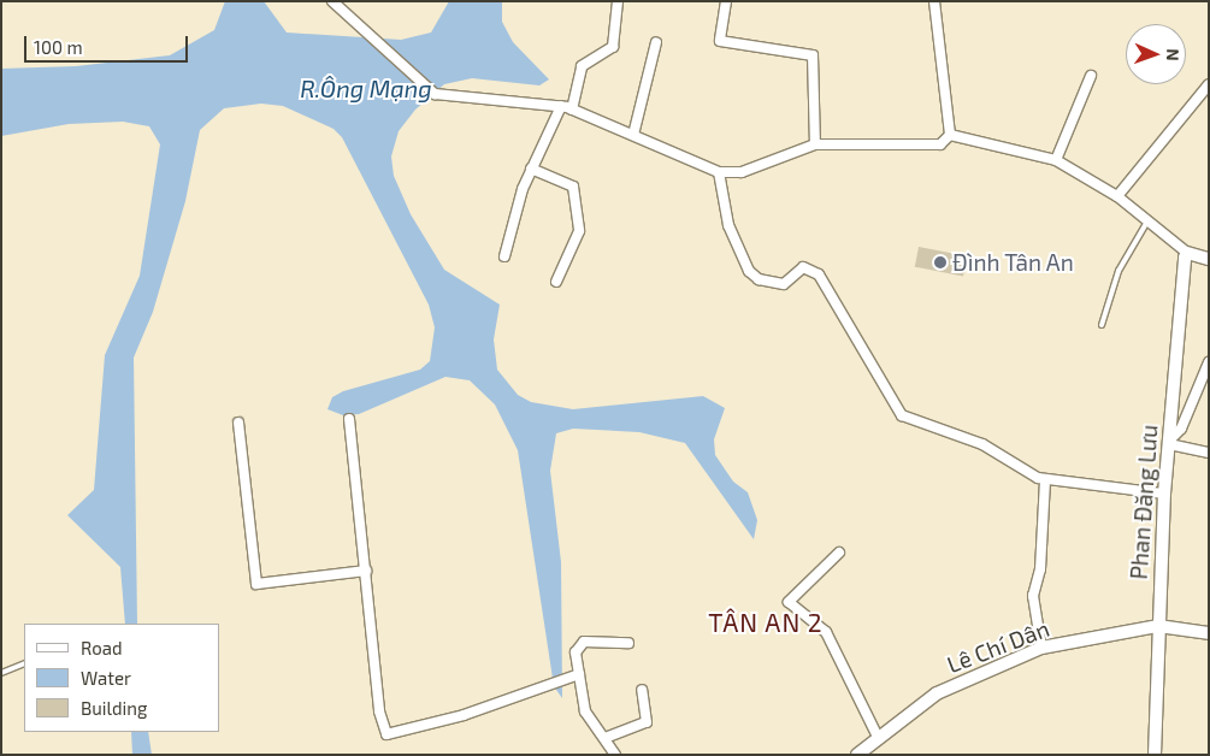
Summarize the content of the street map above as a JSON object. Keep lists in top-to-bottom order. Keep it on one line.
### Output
{"streets":{"street":["Phan Đăng Lưu","Lê Chí Dân"]},"crossings":[["Phan Đăng Lưu","Lê Chí Dân"]],"districts":["TÂN AN 2"],"water":["R.Ông Mạng"],"places":["Đình Tân An"],"legend":["Road","Water","Building"],"scale_bar":"100 m","north":"right"}
